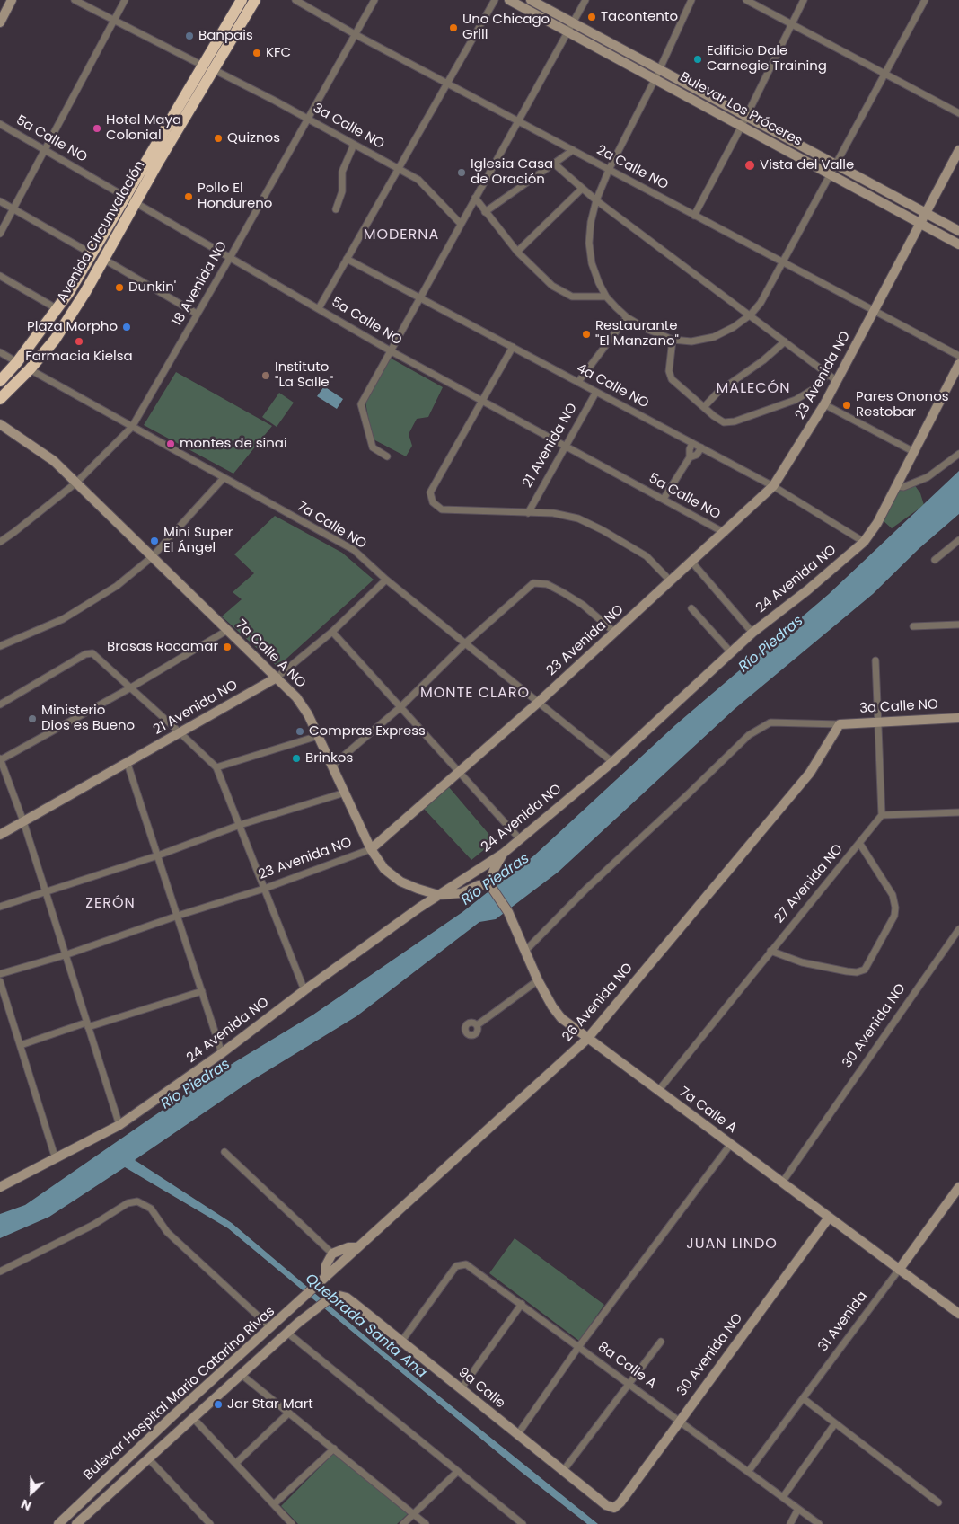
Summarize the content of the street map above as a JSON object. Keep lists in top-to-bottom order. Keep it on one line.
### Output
{"streets":{"highway":["Avenida Circunvalación"],"street":["Bulevar Los Próceres","3a Calle NO","5a Calle NO","2a Calle NO","18 Avenida NO","23 Avenida NO","4a Calle NO","21 Avenida NO","7a Calle NO","24 Avenida NO","7a Calle A NO","27 Avenida NO","26 Avenida NO","30 Avenida NO","7a Calle A","31 Avenida","8a Calle A","9a Calle","Bulevar Hospital Mario Catarino Rivas"]},"crossings":[["Bulevar Los Próceres","23 Avenida NO"],["3a Calle NO","Avenida Circunvalación"],["3a Calle NO","18 Avenida NO"],["3a Calle NO","26 Avenida NO"],["5a Calle NO","Avenida Circunvalación"],["5a Calle NO","18 Avenida NO"],["5a Calle NO","23 Avenida NO"],["5a Calle NO","21 Avenida NO"],["2a Calle NO","18 Avenida NO"],["2a Calle NO","23 Avenida NO"],["Avenida Circunvalación","7a Calle NO"],["18 Avenida NO","7a Calle NO"],["18 Avenida NO","7a Calle A NO"],["23 Avenida NO","4a Calle NO"],["23 Avenida NO","7a Calle NO"],["23 Avenida NO","7a Calle A NO"],["4a Calle NO","21 Avenida NO"],["4a Calle NO","24 Avenida NO"],["21 Avenida NO","7a Calle NO"],["21 Avenida NO","7a Calle A NO"],["7a Calle NO","24 Avenida NO"],["24 Avenida NO","7a Calle A NO"],["7a Calle A NO","7a Calle A"],["27 Avenida NO","7a Calle A"],["26 Avenida NO","7a Calle A"],["26 Avenida NO","Bulevar Hospital Mario Catarino Rivas"],["30 Avenida NO","7a Calle A"],["30 Avenida NO","8a Calle A"],["30 Avenida NO","9a Calle"],["7a Calle A","31 Avenida"],["31 Avenida","8a Calle A"],["8a Calle A","9a Calle"],["9a Calle","Bulevar Hospital Mario Catarino Rivas"]],"districts":["MODERNA","MALECÓN","MONTE CLARO","ZERÓN","JUAN LINDO"],"water":["Río Piedras","Quebrada Santa Ana"],"places":["Tacontento","Uno Chicago Grill","Banpais","KFC","Edificio Dale Carnegie Training","Hotel Maya Colonial","Quiznos","Vista del Valle","Iglesia Casa de Oración","Pollo El Hondureño","Dunkin'","Plaza Morpho","Restaurante \"El Manzano\"","Farmacia Kielsa","Instituto \"La Salle\"","Pares Ononos Restobar","montes de sinai","Mini Super El Ángel","Brasas Rocamar","Ministerio Dios es Bueno","Compras Express","Brinkos","Jar Star Mart"],"north":"bottom left"}
